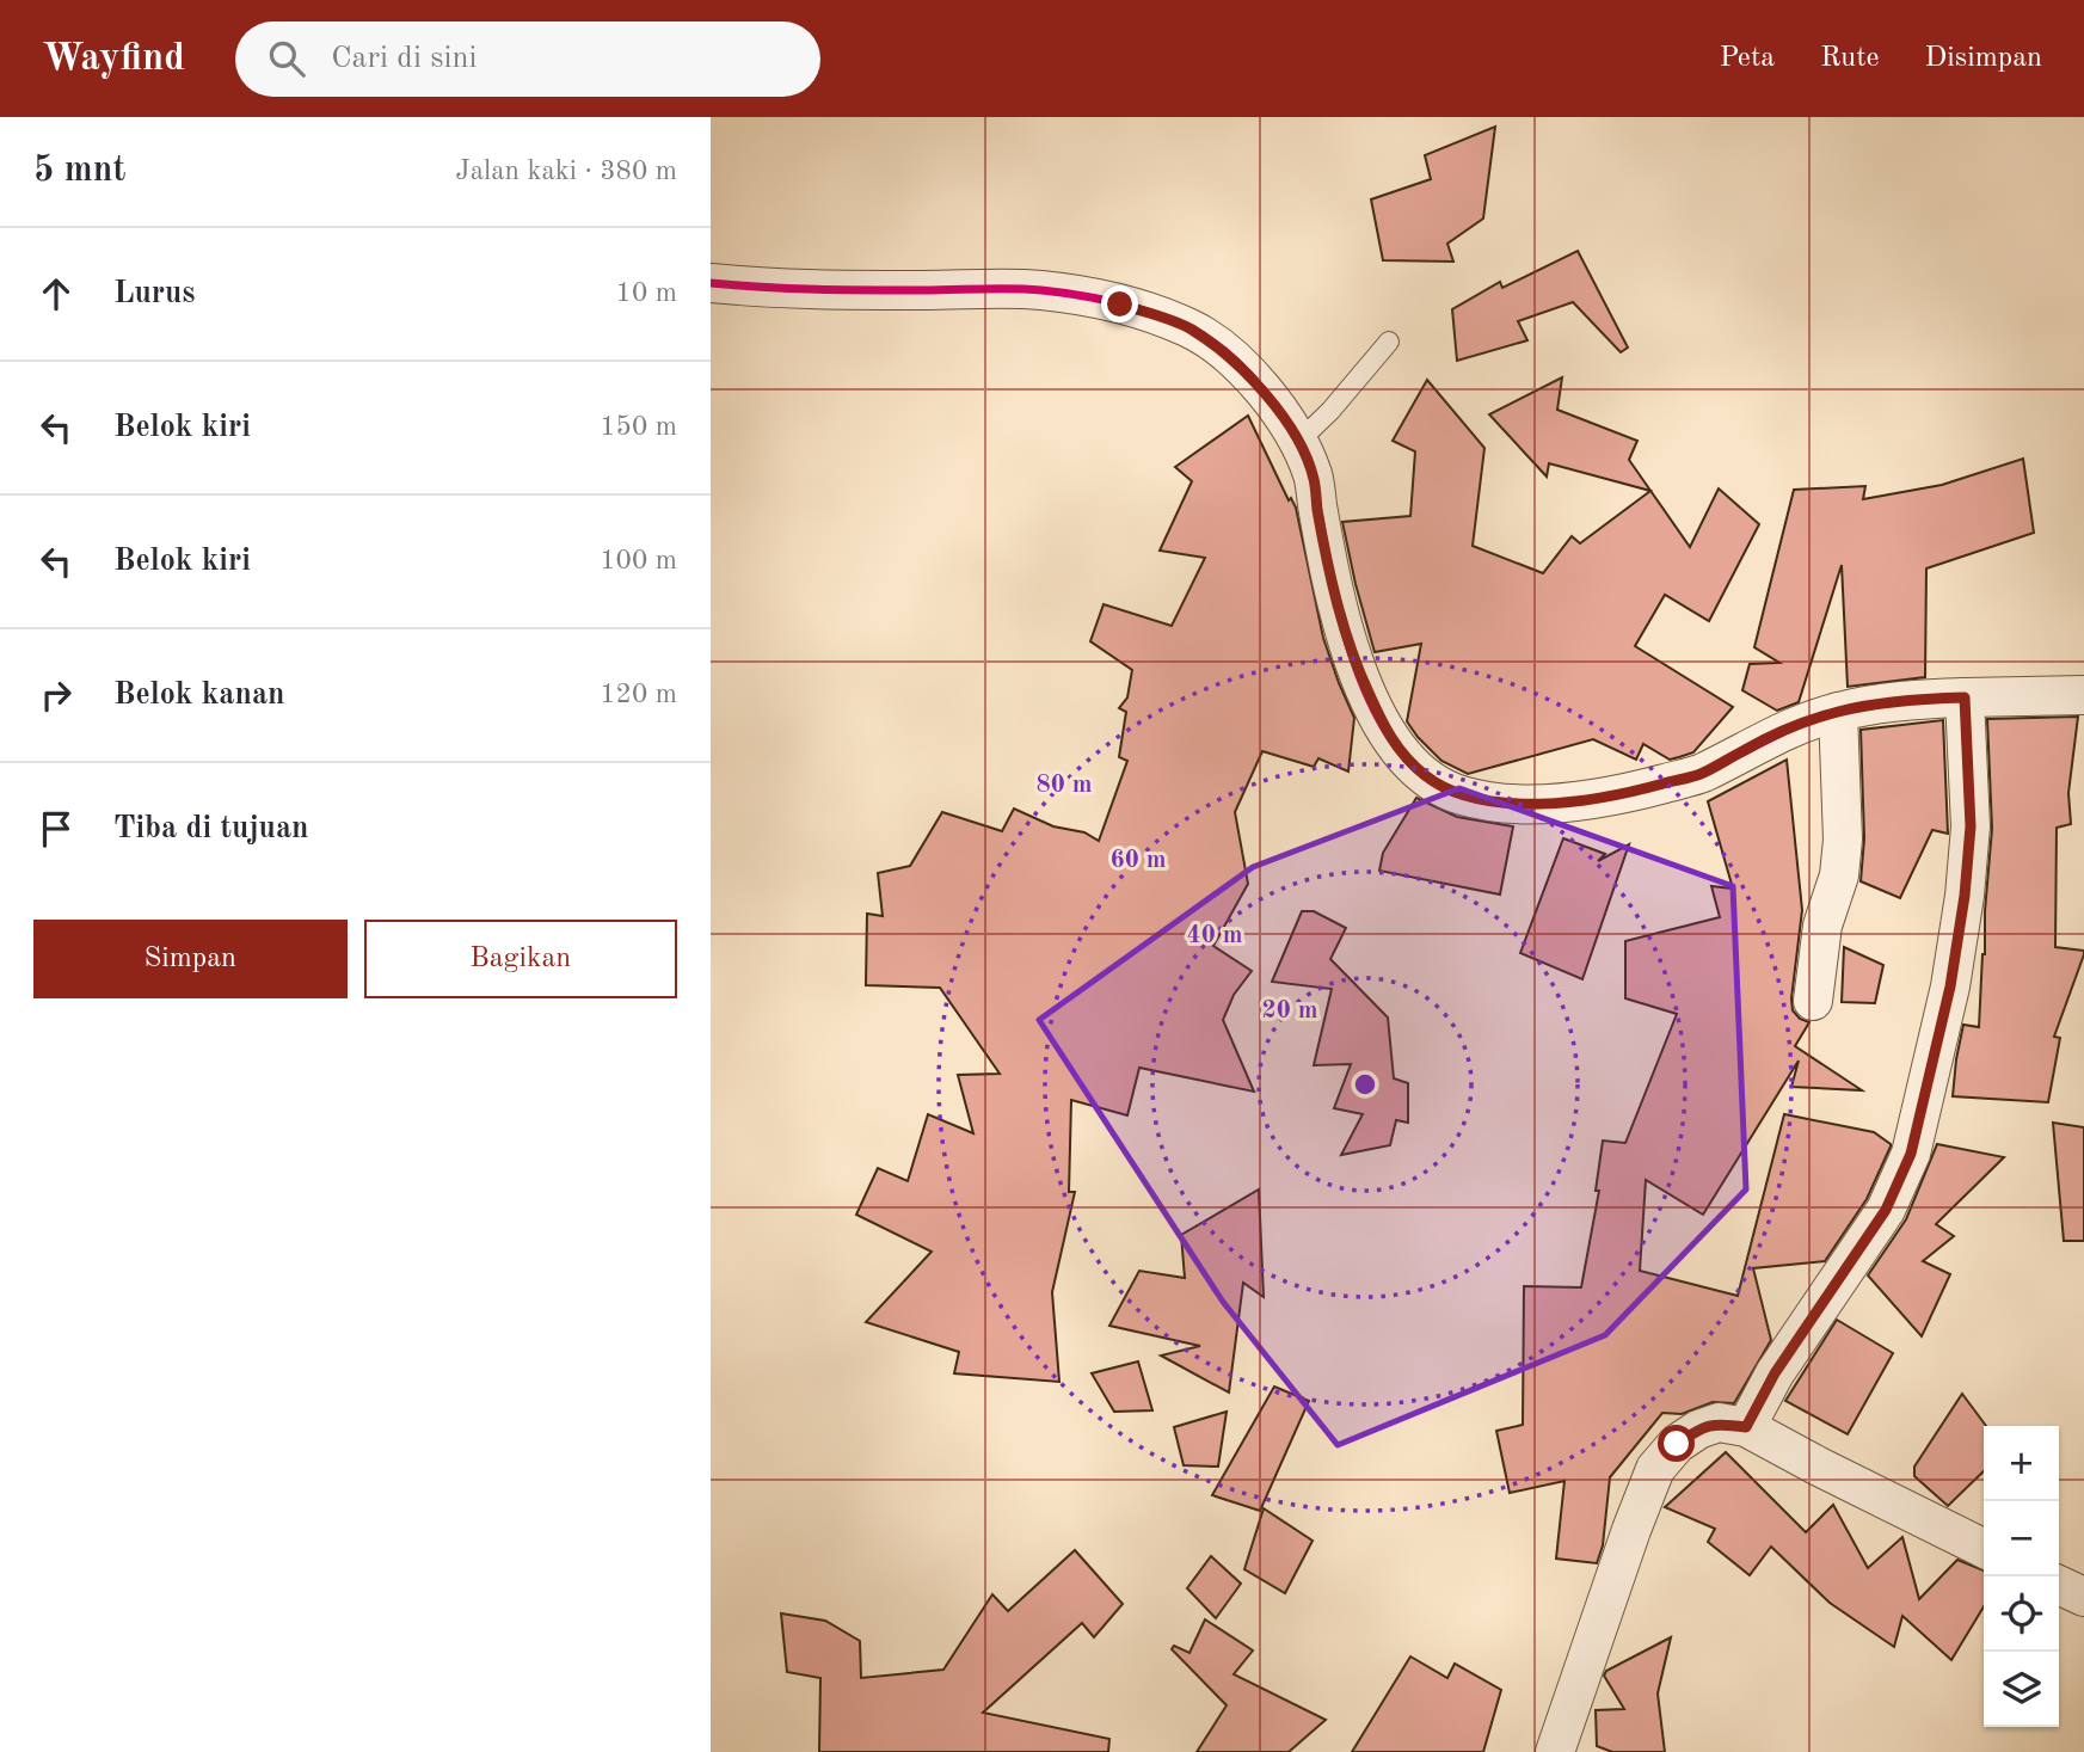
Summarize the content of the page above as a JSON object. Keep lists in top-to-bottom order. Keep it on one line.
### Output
{"page":{"header":"Wayfind","search":"Cari di sini","nav":["Peta","Rute","Disimpan"],"heading":["5 mnt","Jalan kaki · 380 m"],"list":[["Lurus","10 m"],["Belok kiri","150 m"],["Belok kiri","100 m"],["Belok kanan","120 m"],"Tiba di tujuan"],"buttons":["Simpan","Bagikan"],"map_buttons":["+","−"]},"rings":["80 m","60 m","40 m","20 m"]}
